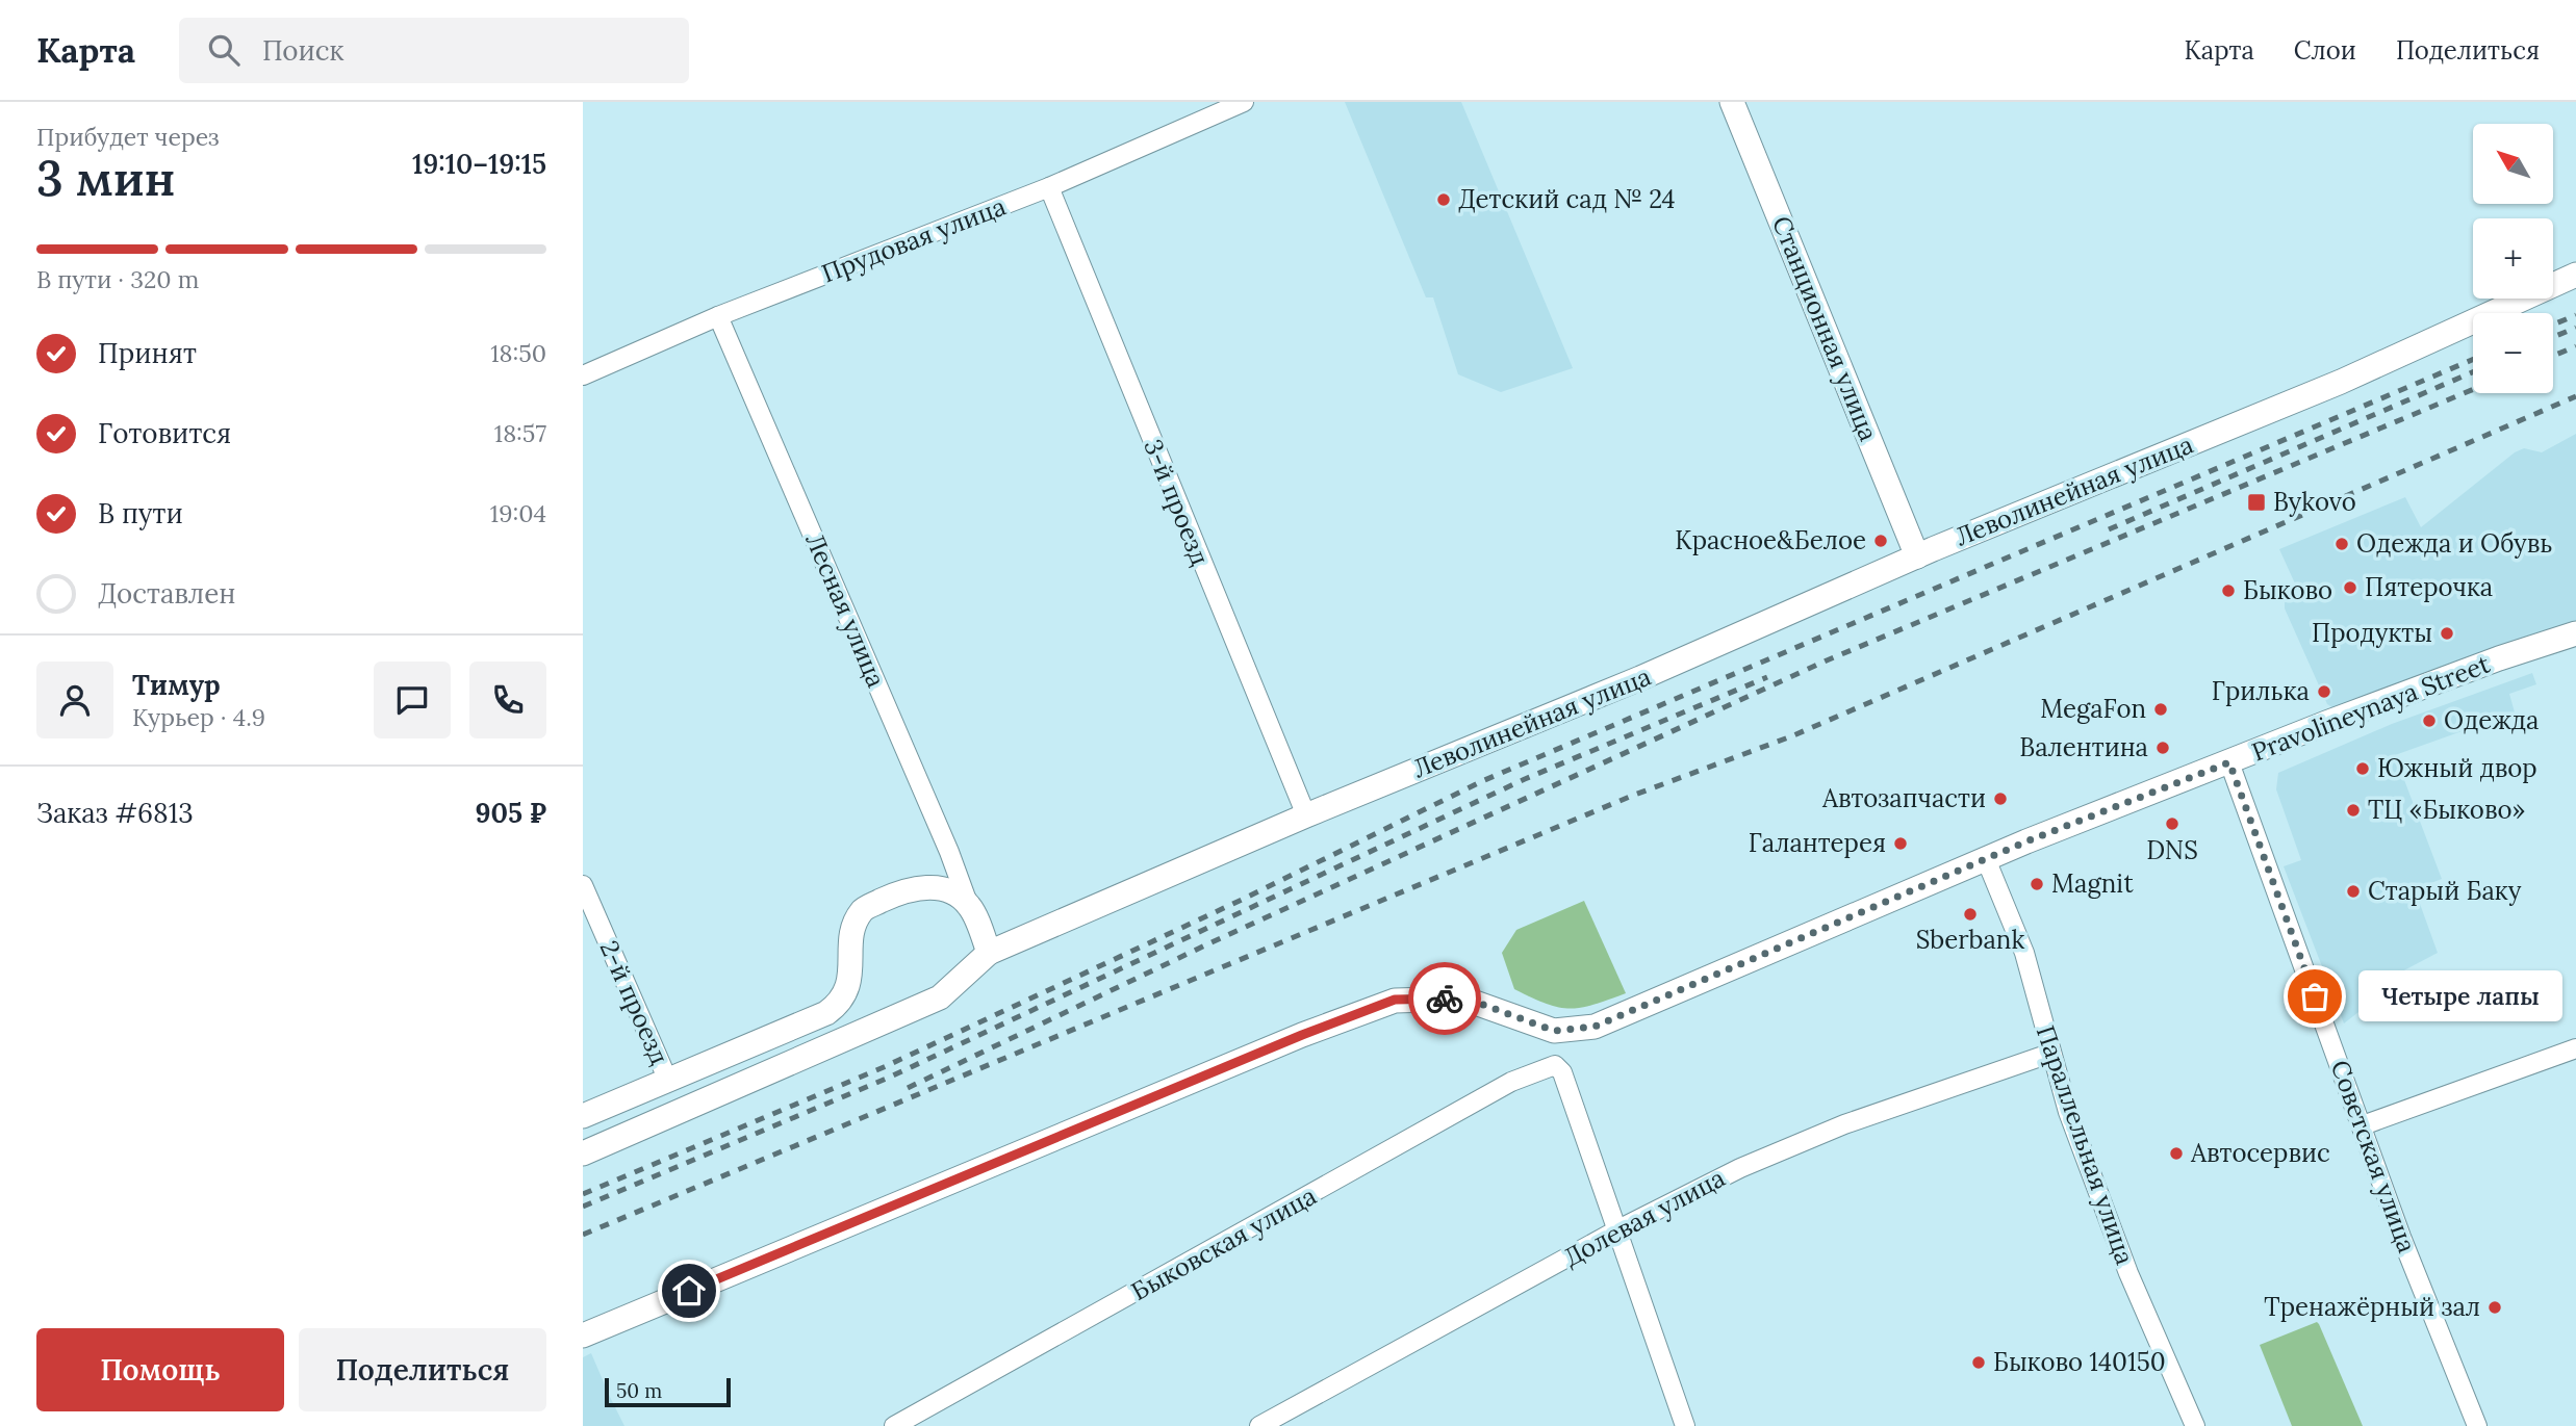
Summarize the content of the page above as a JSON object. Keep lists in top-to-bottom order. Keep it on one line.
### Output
{"streets":{"main road":["Станционная улица","Леволинейная улица","Pravolineynaya Street"],"street":["Прудовая улица","3-й проезд","Лесная улица","2-й проезд","Параллельная улица","Советская улица","Долевая улица","Быковская улица"]},"crossings":[["Прудовая улица","3-й проезд"],["Прудовая улица","Лесная улица"],["Станционная улица","Леволинейная улица"],["Леволинейная улица","3-й проезд"],["Pravolineynaya Street","Параллельная улица"],["Pravolineynaya Street","Советская улица"],["Параллельная улица","Долевая улица"],["Долевая улица","Быковская улица"]],"places":{"other":["Детский сад № 24","Красное&Белое","Одежда и Обувь","Пятерочка","Быково","Продукты","Грилька","MegaFon","Одежда","Валентина","Южный двор","Автозапчасти","ТЦ «Быково»","DNS","Галантерея","Magnit","Старый Баку","Sberbank","Четыре лапы","Автосервис","Тренажёрный зал","Быково 140150"],"transit":["Bykovo"]},"scale_bar":"50 m","north":"top left","page":{"header":"Карта","search":"Поиск","nav":["Карта","Слои","Поделиться"],"heading":["3 мин","Прибудет через","19:10–19:15"],"panel":["Тимур","Курьер · 4.9","Заказ #6813","905 ₽"],"map_buttons":["+","−"],"bar":"В пути · 320 m","list":[["Принят","18:50"],["Готовится","18:57"],["В пути","19:04"],"Доставлен"],"bubble":"Четыре лапы","buttons":["Помощь","Поделиться"],"scale":"50 m"}}
